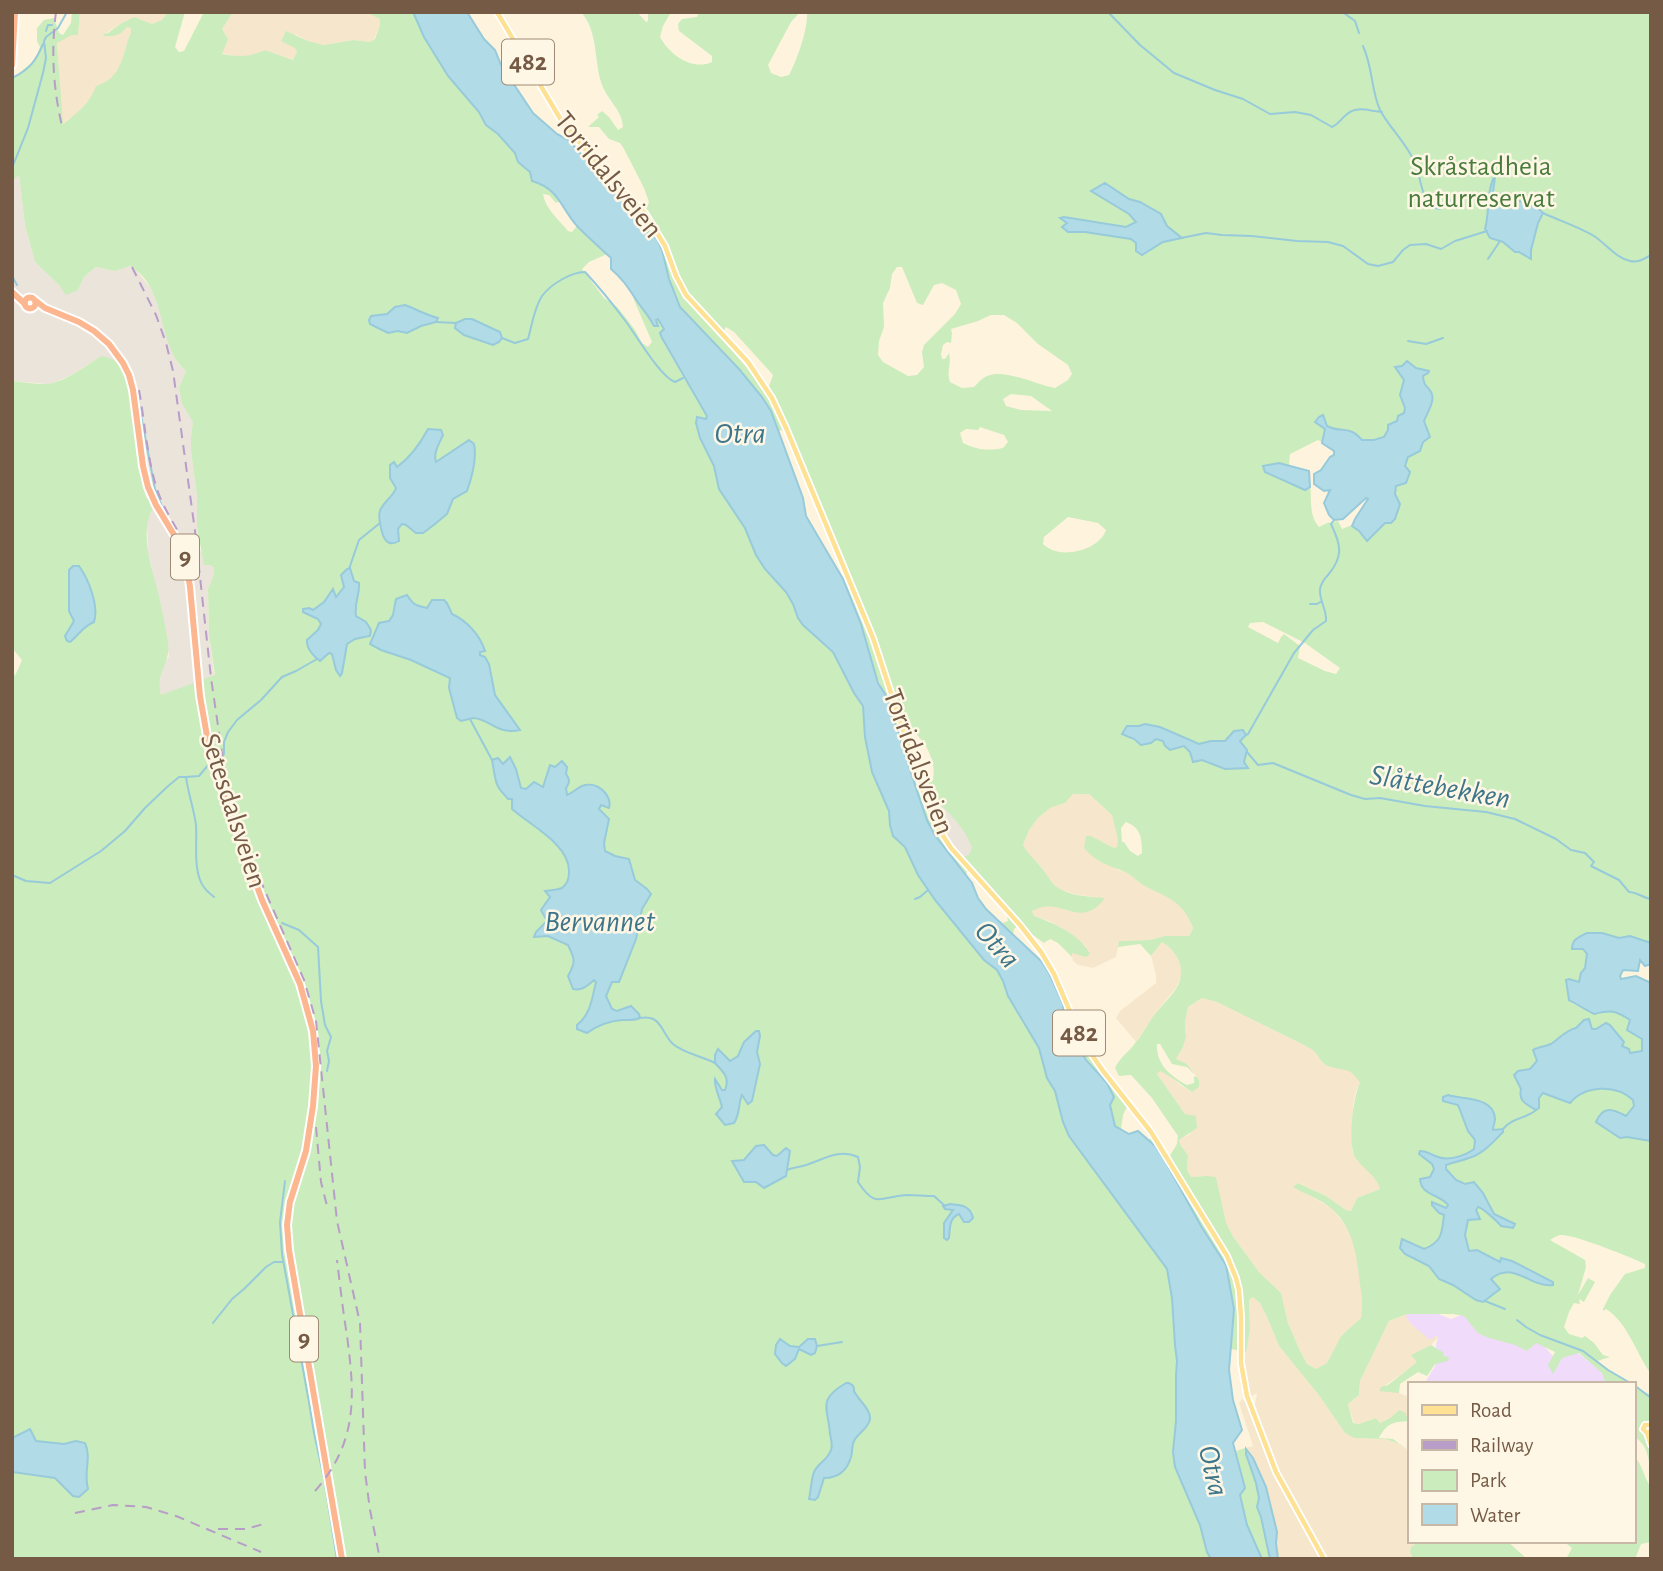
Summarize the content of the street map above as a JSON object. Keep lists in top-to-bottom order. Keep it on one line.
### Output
{"streets":{"highway":["9","Setesdalsveien"],"main road":["482","Torridalsveien"]},"water":["Otra","Slåttebekken","Bervannet"],"parks":["Skråstadheia naturreservat"],"legend":["Road","Railway","Park","Water"]}
